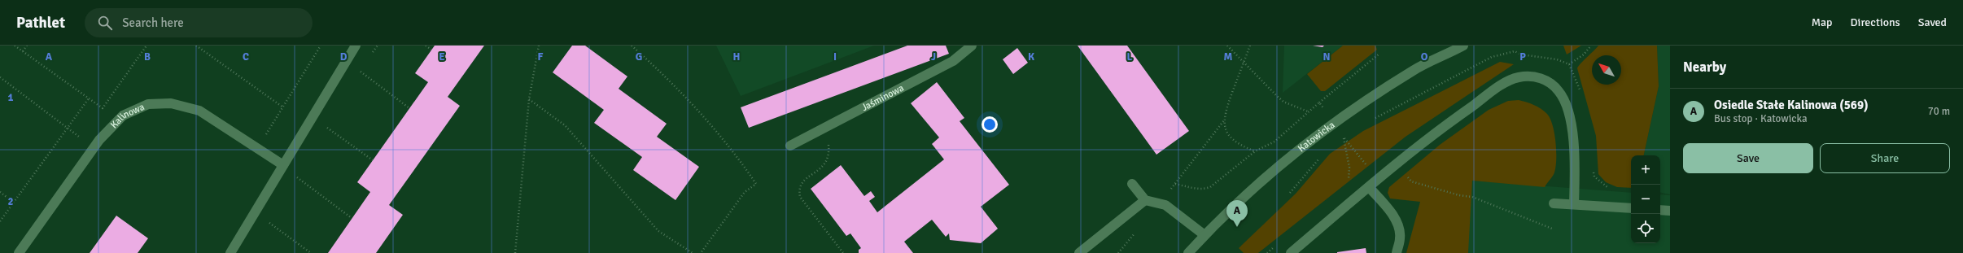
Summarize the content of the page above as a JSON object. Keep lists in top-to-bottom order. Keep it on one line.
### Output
{"streets":{"street":["Jaśminowa","Kalinowa","Katowicka"]},"north":"top left","page":{"header":"Pathlet","search":"Search here","nav":["Map","Directions","Saved"],"heading":"Nearby","list":[{"mark":"A","name":"Osiedle Stałe Kalinowa (569)","note":"Bus stop · Katowicka","value":"70 m"}],"buttons":["Save","Share"],"map_buttons":["+","−"],"pins":"A"},"grid":{"columns":["A","B","C","D","E","F","G","H","I","J","K","L","M","N","O","P"],"rows":["1","2"]}}
